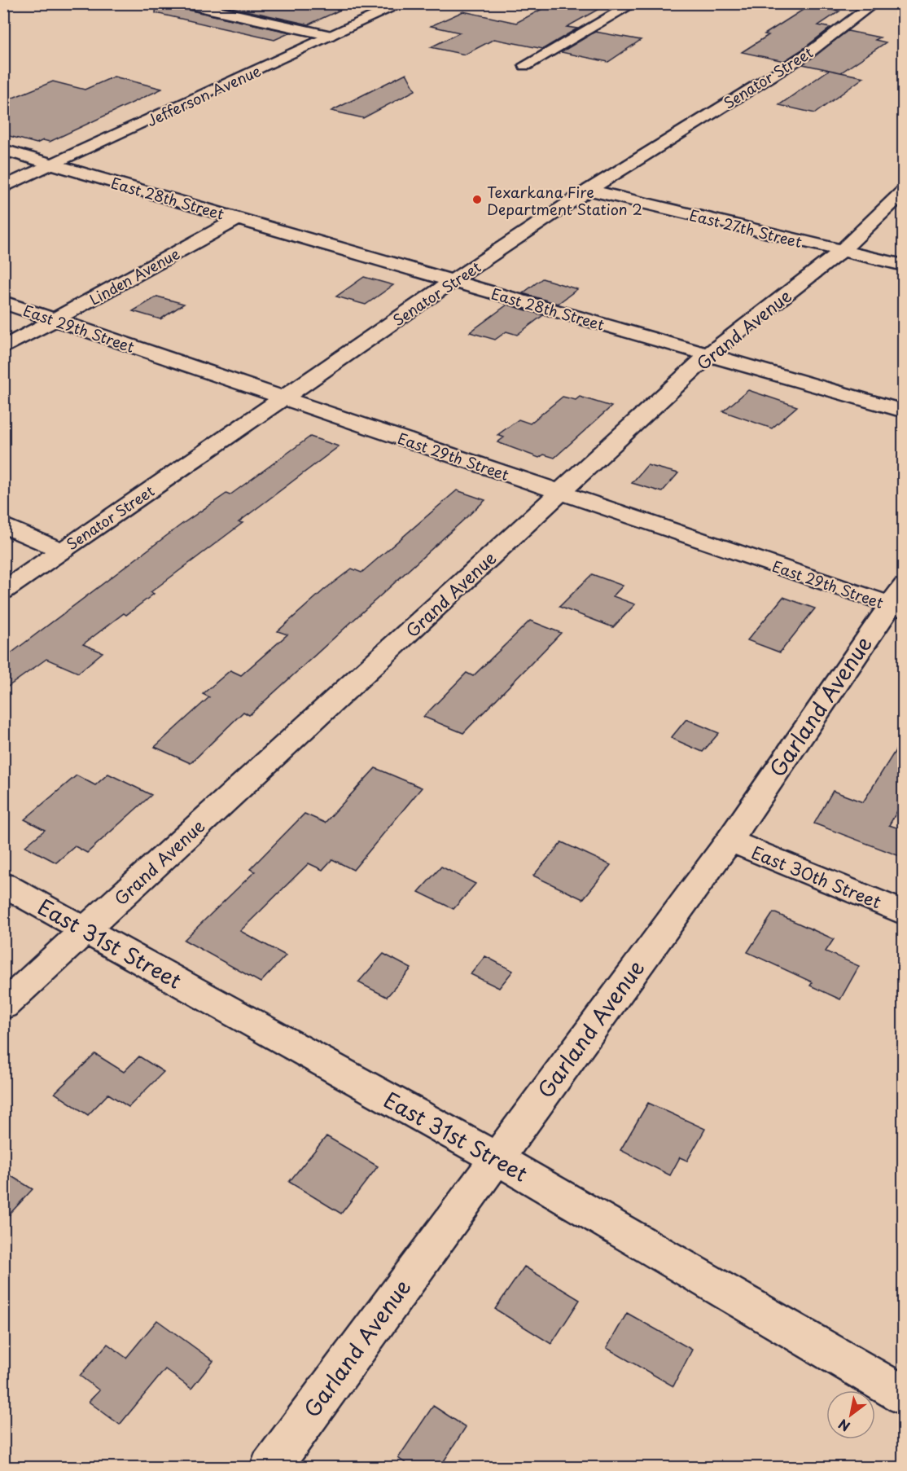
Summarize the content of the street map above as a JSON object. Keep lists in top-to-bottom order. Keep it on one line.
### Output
{"streets":{"street":["Senator Street","Jefferson Avenue","East 28th Street","East 27th Street","Linden Avenue","East 29th Street","Grand Avenue","Garland Avenue","East 30th Street","East 31st Street"]},"crossings":[["Senator Street","East 28th Street"],["Senator Street","East 27th Street"],["Senator Street","East 29th Street"],["Jefferson Avenue","East 28th Street"],["East 28th Street","Linden Avenue"],["East 28th Street","Grand Avenue"],["East 27th Street","Grand Avenue"],["Linden Avenue","East 29th Street"],["East 29th Street","Grand Avenue"],["East 29th Street","Garland Avenue"],["Grand Avenue","East 31st Street"],["Garland Avenue","East 30th Street"],["Garland Avenue","East 31st Street"]],"places":["Texarkana Fire Department Station 2"],"north":"bottom left"}
